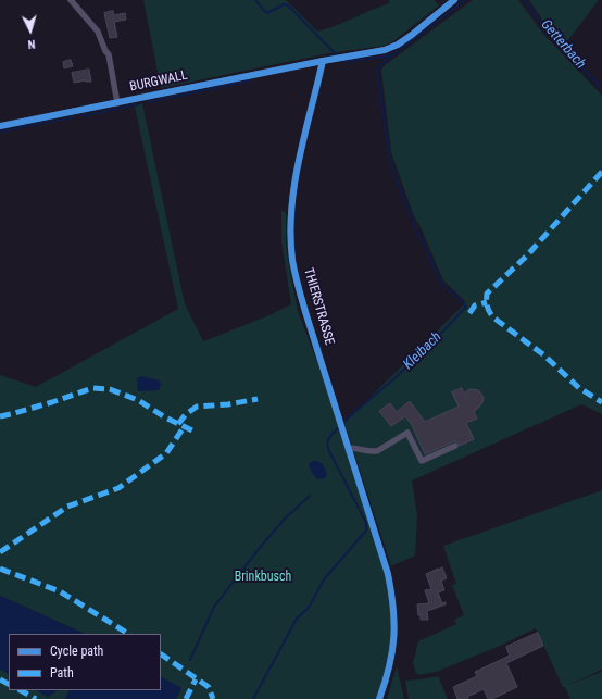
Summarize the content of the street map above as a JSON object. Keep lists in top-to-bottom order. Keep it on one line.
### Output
{"streets":{"street":["BURGWALL","THIERSTRASSE"]},"crossings":[["BURGWALL","THIERSTRASSE"]],"water":["Getterbach","Kleibach"],"parks":["Brinkbusch"],"legend":["Cycle path","Path"],"north":"bottom"}
